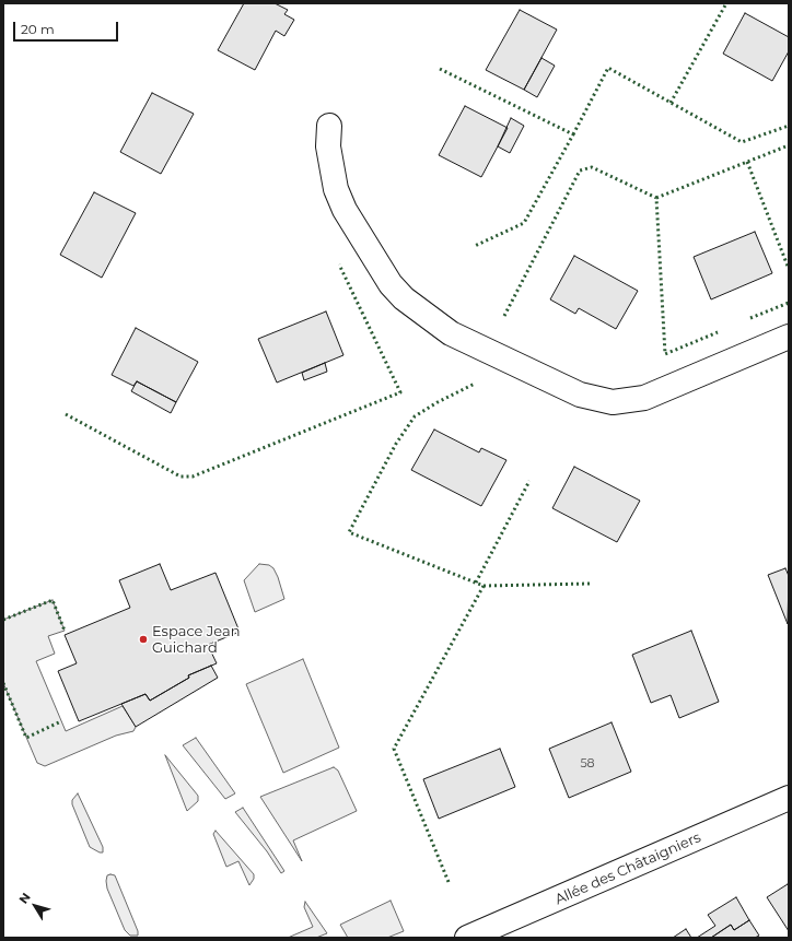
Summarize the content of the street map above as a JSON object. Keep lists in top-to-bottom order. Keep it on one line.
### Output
{"streets":{"street":["Allée des Châtaigniers"]},"places":["Espace Jean Guichard"],"house_numbers":["58"],"scale_bar":"20 m","north":"top left"}
